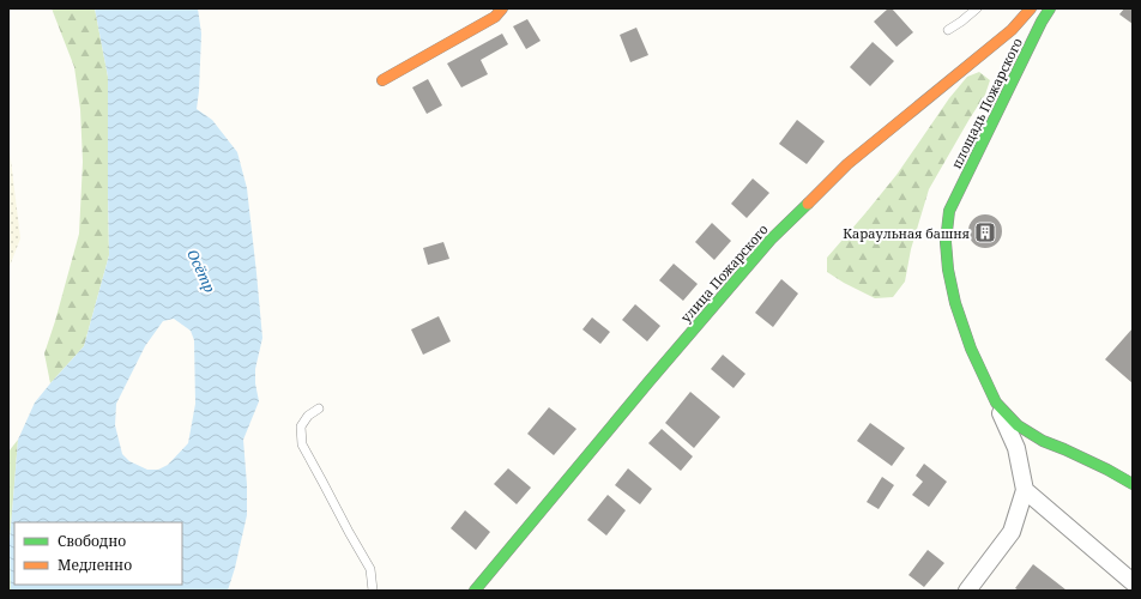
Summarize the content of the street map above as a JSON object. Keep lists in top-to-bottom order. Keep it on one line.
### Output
{"streets":{"street":["площадь Пожарского","улица Пожарского"]},"water":["Осётр"],"places":{"building":["Караульная башня"]},"legend":["Свободно","Медленно"]}
